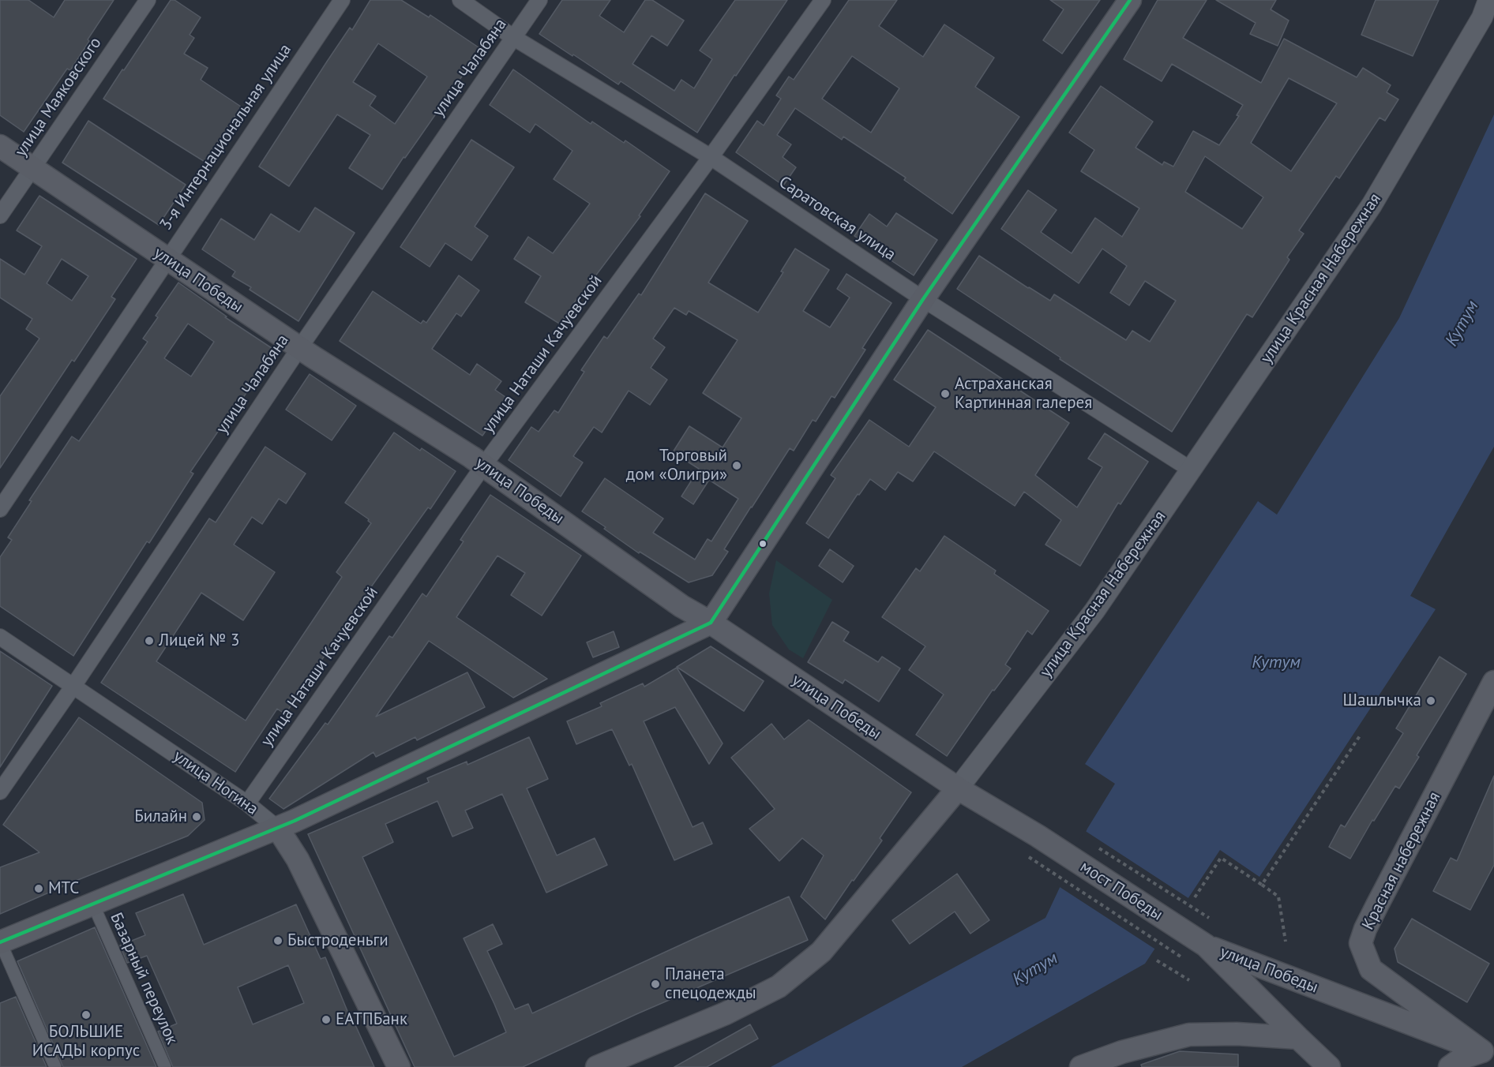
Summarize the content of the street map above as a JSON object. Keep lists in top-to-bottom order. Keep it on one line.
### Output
{"streets":{"main road":["улица Красная Набережная","улица Победы","улица Ногина","Красная набережная","мост Победы"],"street":["улица Чалабяна","улица Маяковского","3-я Интернациональная улица","Саратовская улица","улица Наташи Качуевской","Базарный переулок"]},"crossings":[["улица Чалабяна","Саратовская улица"],["улица Чалабяна","улица Победы"],["улица Чалабяна","улица Ногина"],["улица Маяковского","улица Победы"],["3-я Интернациональная улица","улица Победы"],["Саратовская улица","улица Красная Набережная"],["Саратовская улица","улица Наташи Качуевской"],["улица Красная Набережная","улица Победы"],["улица Победы","улица Наташи Качуевской"],["улица Победы","Красная набережная"],["улица Победы","мост Победы"],["улица Наташи Качуевской","улица Ногина"]],"water":["Кутум"],"places":["Астраханская Картинная галерея","Торговый дом «Олигри»","Лицей № 3","Шашлычка","Билайн","МТС","Быстроденьги","Планета спецодежды","БОЛЬШИЕ ИСАДЫ корпус","ЕАТПБанк"]}
